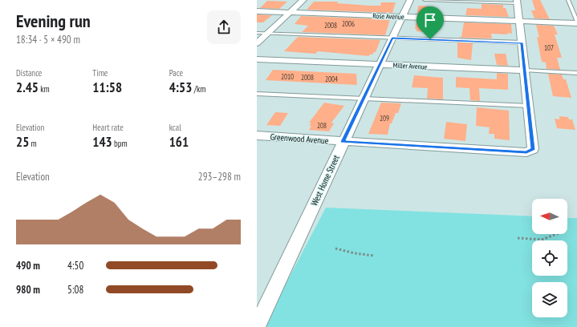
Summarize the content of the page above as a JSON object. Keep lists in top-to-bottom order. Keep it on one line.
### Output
{"streets":{"street":["Rose Avenue","Miller Avenue","Greenwood Avenue","West Home Street"]},"crossings":[["Rose Avenue","West Home Street"],["Miller Avenue","West Home Street"],["Greenwood Avenue","West Home Street"]],"house_numbers":["2006","2008","107","2010","2008","2004","209","208"],"north":"left","page":{"heading":["Evening run","18:34 · 5 × 490 m"],"stats":[["Distance","2.45 km"],["Time","11:58"],["Pace","4:53 /km"],["Elevation","25 m"],["Heart rate","143 bpm"],["kcal","161"]],"chart":["Elevation","293–298 m"],"list":[{"name":"490 m","note":"4:50"},{"name":"980 m","note":"5:08"}]}}
